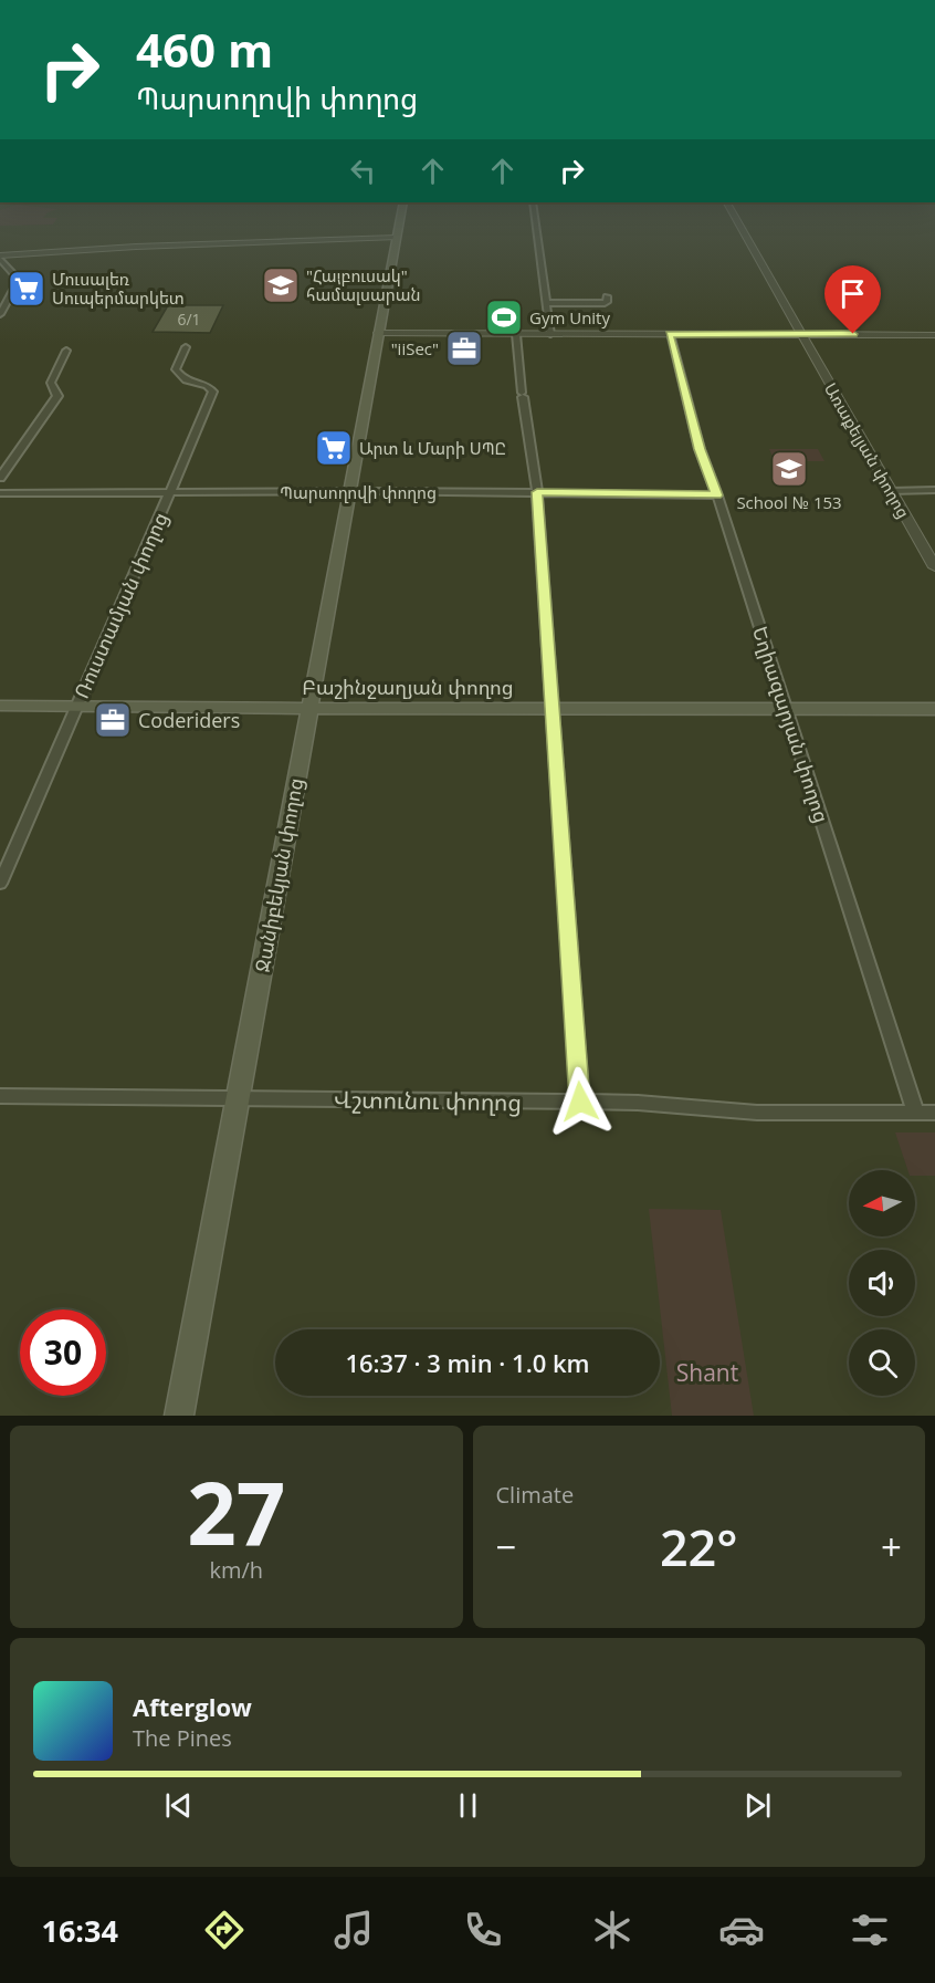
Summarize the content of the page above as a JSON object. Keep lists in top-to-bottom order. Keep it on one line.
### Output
{"streets":{"main road":["Բաշինջաղյան փողոց","Ջանիբեկյան փողոց"],"street":["Առաքելյան փողոց","Պարսողովի փողոց","Ռուստամյան փողոց","Եղիազարյան փողոց","Վշտունու փողոց"]},"crossings":[["Պարսողովի փողոց","Ռուստամյան փողոց"],["Պարսողովի փողոց","Եղիազարյան փողոց"],["Պարսողովի փողոց","Ջանիբեկյան փողոց"],["Ռուստամյան փողոց","Բաշինջաղյան փողոց"],["Բաշինջաղյան փողոց","Եղիազարյան փողոց"],["Բաշինջաղյան փողոց","Ջանիբեկյան փողոց"],["Եղիազարյան փողոց","Վշտունու փողոց"],["Ջանիբեկյան փողոց","Վշտունու փողոց"]],"parks":["Shant"],"places":{"school or university":["\"Հայբուսակ\" համալսարան","School № 153"],"supermarket":["Մուսալեռ Սուպերմարկետ","Արտ և Մարի ՍՊԸ"],"sports":["Gym Unity"],"office":["\"iiSec\"","Coderiders"]},"house_numbers":["6/1"],"north":"left","page":{"turn":["460 m","Պարսողովի փողոց"],"limit":"30","trip":"16:37 · 3 min · 1.0 km","tile":[["27","km/h"],"Climate"],"heat":["−","22°","+"],"song":["Afterglow","The Pines"],"tabs":"16:34"}}
